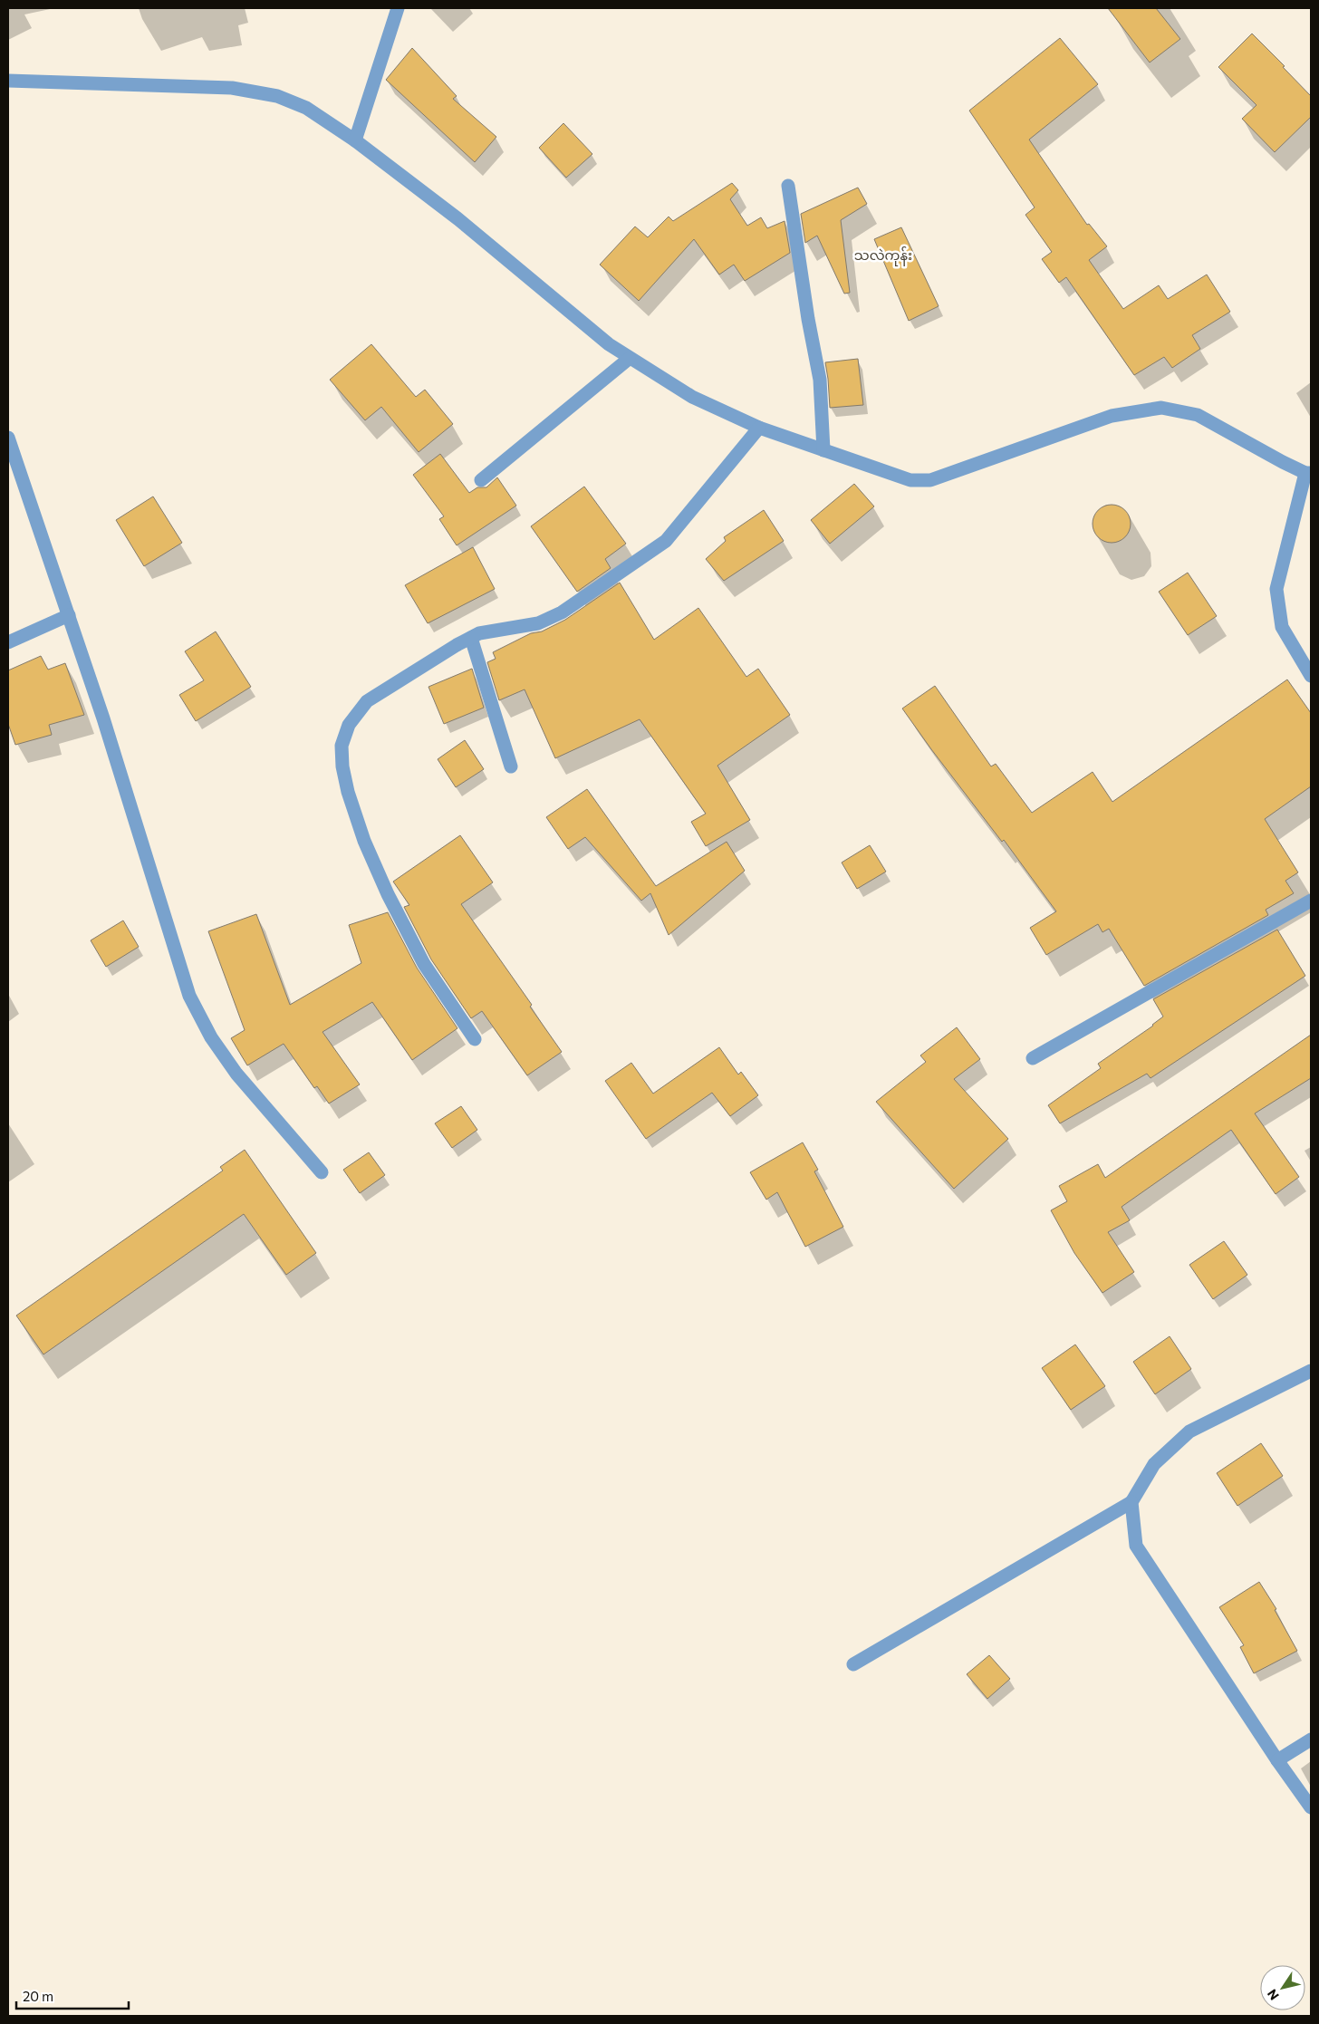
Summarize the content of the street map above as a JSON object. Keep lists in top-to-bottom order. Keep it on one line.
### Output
{"districts":["သလဲကုန်း"],"scale_bar":"20 m","north":"bottom left"}
